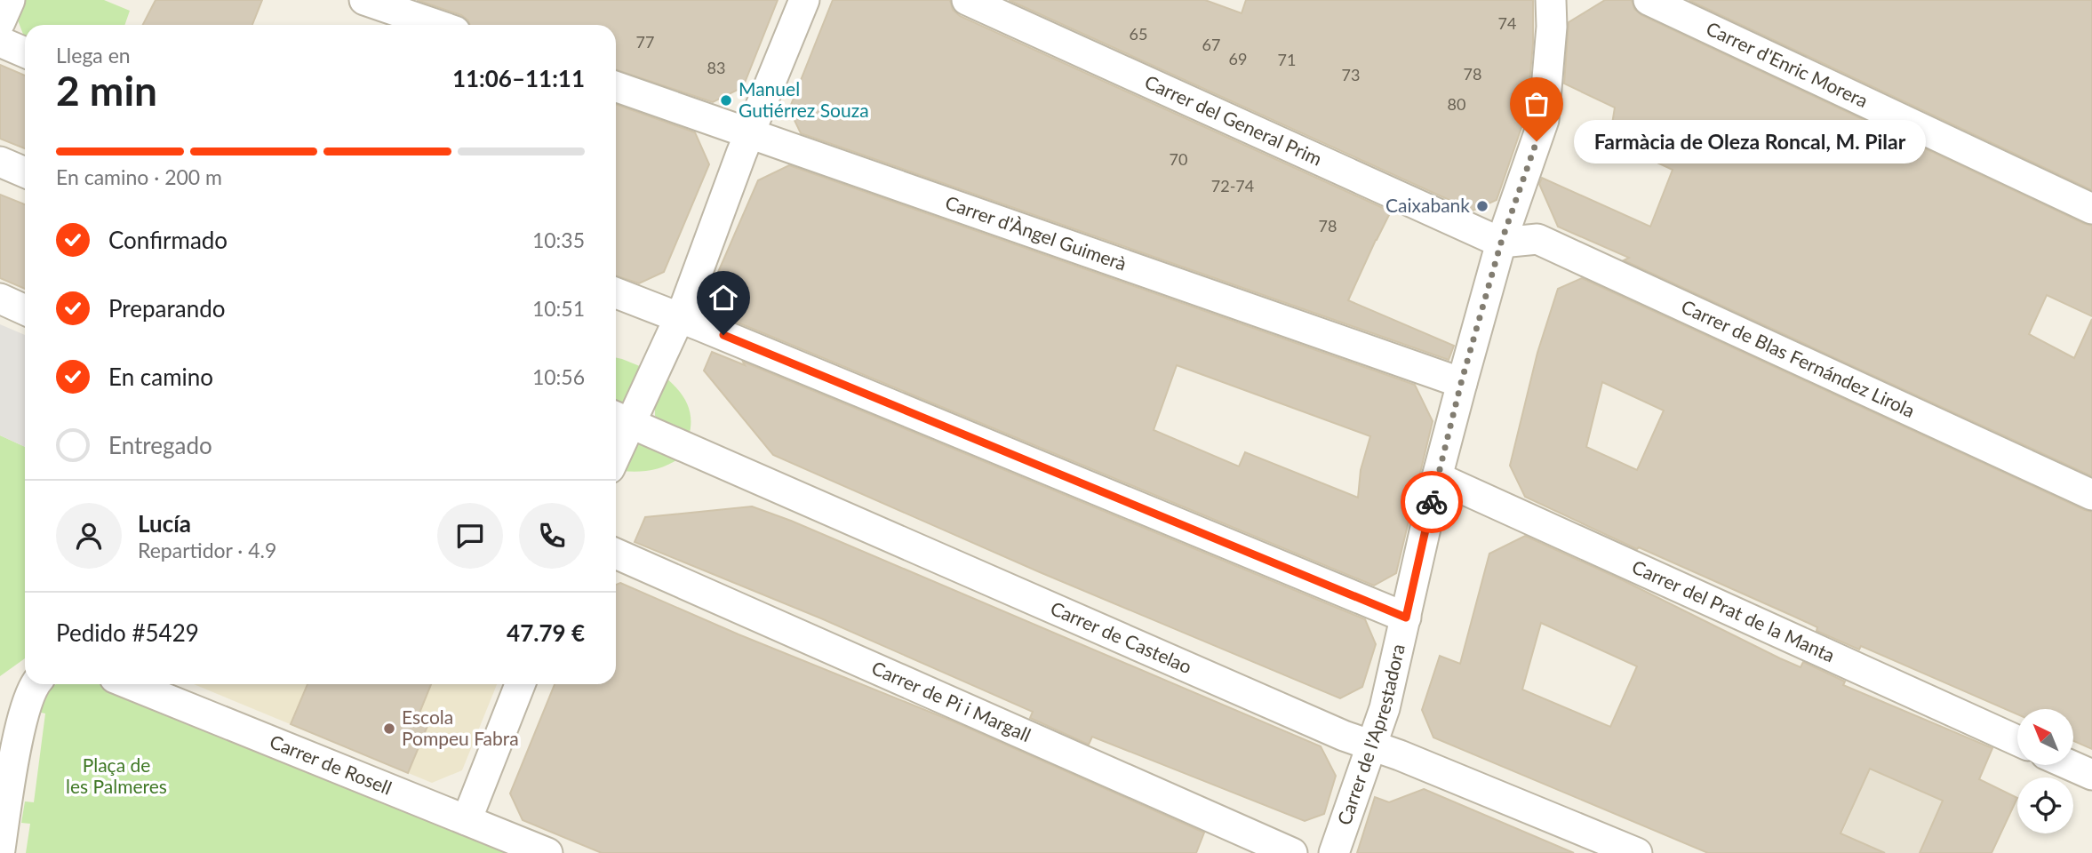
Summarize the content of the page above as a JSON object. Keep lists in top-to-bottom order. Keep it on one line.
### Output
{"streets":{"street":["Carrer d'Enric Morera","Carrer del General Prim","Carrer d'Àngel Guimerà","Carrer de Blas Fernández Lirola","Carrer del Prat de la Manta","Carrer de Castelao","Carrer de Pi i Margall","Carrer de l'Aprestadora","Carrer de Rosell"]},"crossings":[["Carrer del General Prim","Carrer de Blas Fernández Lirola"],["Carrer del General Prim","Carrer de l'Aprestadora"],["Carrer d'Àngel Guimerà","Carrer de l'Aprestadora"],["Carrer de Blas Fernández Lirola","Carrer de l'Aprestadora"],["Carrer del Prat de la Manta","Carrer de l'Aprestadora"],["Carrer de Castelao","Carrer de l'Aprestadora"]],"parks":["Plaça de les Palmeres"],"places":["Manuel Gutiérrez Souza","Farmàcia de Oleza Roncal, M. Pilar","Caixabank","Escola Pompeu Fabra"],"house_numbers":["74","65","77","67","69","71","83","78","73","80","70","72-74","78"],"north":"top left","page":{"heading":["2 min","Llega en","11:06–11:11"],"panel":["Lucía","Repartidor · 4.9","Pedido #5429","47.79 €"],"bubble":"Farmàcia de Oleza Roncal, M. Pilar","bar":"En camino · 200 m","list":[["Confirmado","10:35"],["Preparando","10:51"],["En camino","10:56"],"Entregado"]}}
